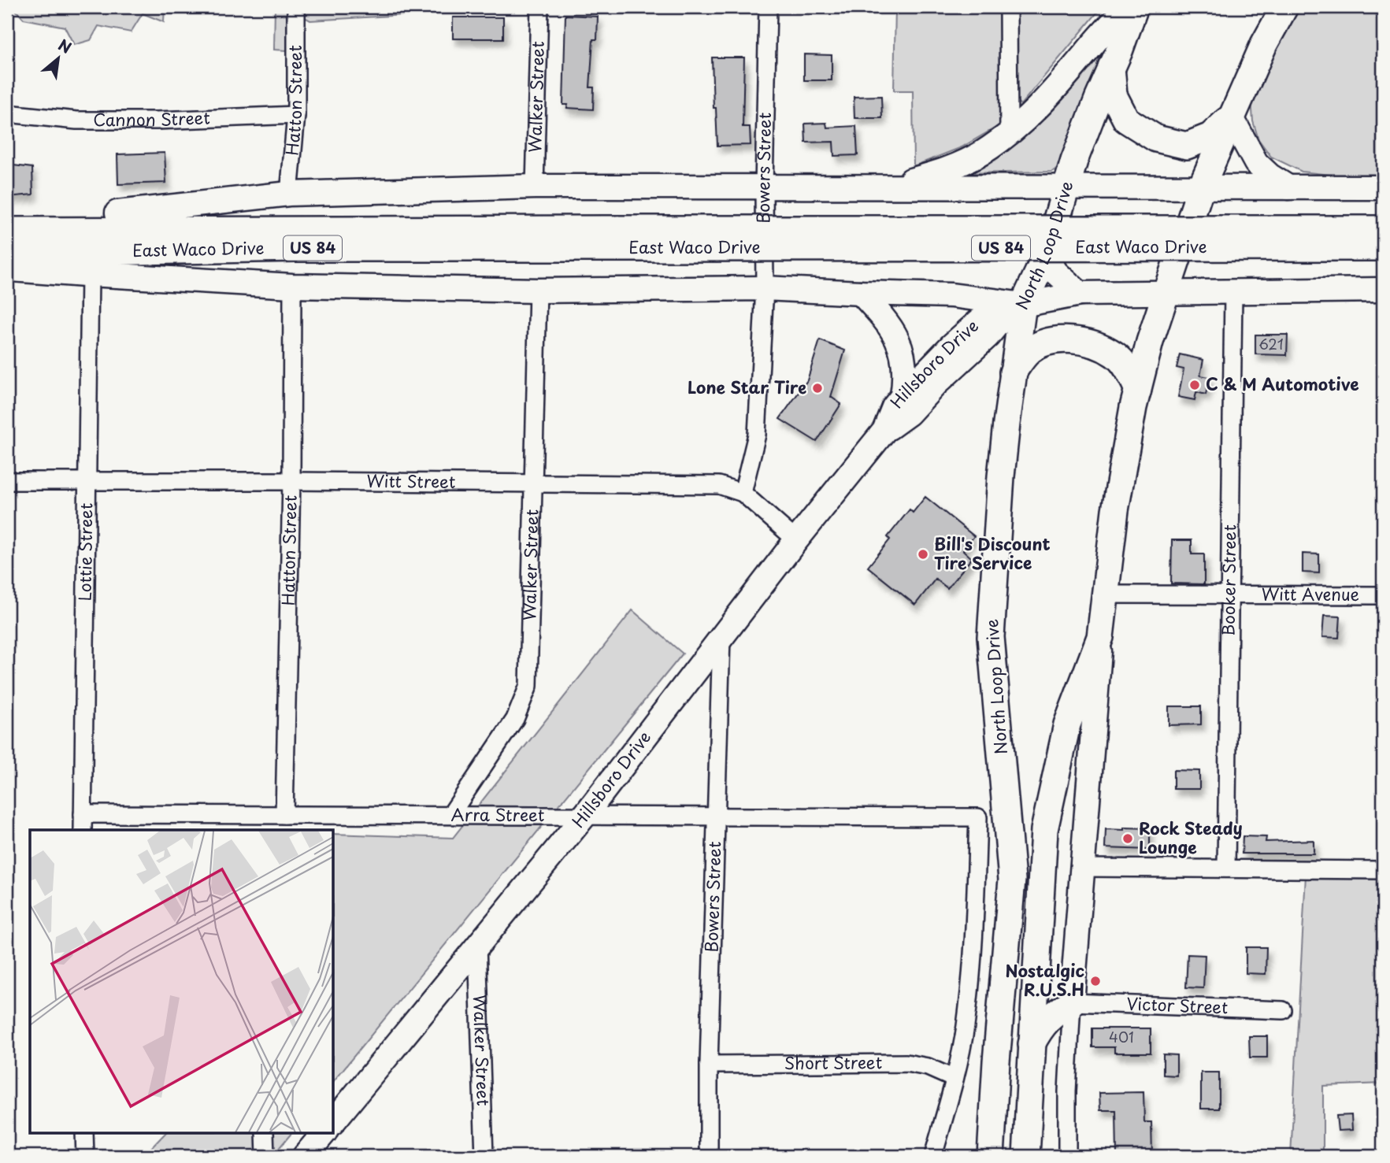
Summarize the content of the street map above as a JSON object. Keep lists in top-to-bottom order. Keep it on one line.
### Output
{"streets":{"main road":["North Loop Drive","US 84","East Waco Drive","Hillsboro Drive"],"street":["Walker Street","Hatton Street","Cannon Street","Bowers Street","Witt Street","Lottie Street","Booker Street","Witt Avenue","Arra Street","Victor Street","Short Street"]},"crossings":[["Walker Street","East Waco Drive"],["Walker Street","Hillsboro Drive"],["Walker Street","Witt Street"],["Walker Street","Arra Street"],["Hatton Street","Cannon Street"],["Hatton Street","East Waco Drive"],["Hatton Street","Witt Street"],["Hatton Street","Arra Street"],["Bowers Street","East Waco Drive"],["Bowers Street","Hillsboro Drive"],["Bowers Street","Witt Street"],["Bowers Street","Arra Street"],["Bowers Street","Short Street"],["North Loop Drive","East Waco Drive"],["North Loop Drive","Hillsboro Drive"],["East Waco Drive","Hillsboro Drive"],["East Waco Drive","Lottie Street"],["East Waco Drive","Booker Street"],["Hillsboro Drive","Witt Street"],["Hillsboro Drive","Arra Street"],["Witt Street","Lottie Street"],["Lottie Street","Arra Street"],["Booker Street","Witt Avenue"],["Arra Street","Short Street"]],"places":["C & M Automotive","Lone Star Tire","Bill's Discount Tire Service","Rock Steady Lounge","Nostalgic R.U.S.H"],"house_numbers":["621","401"],"north":"top right"}
